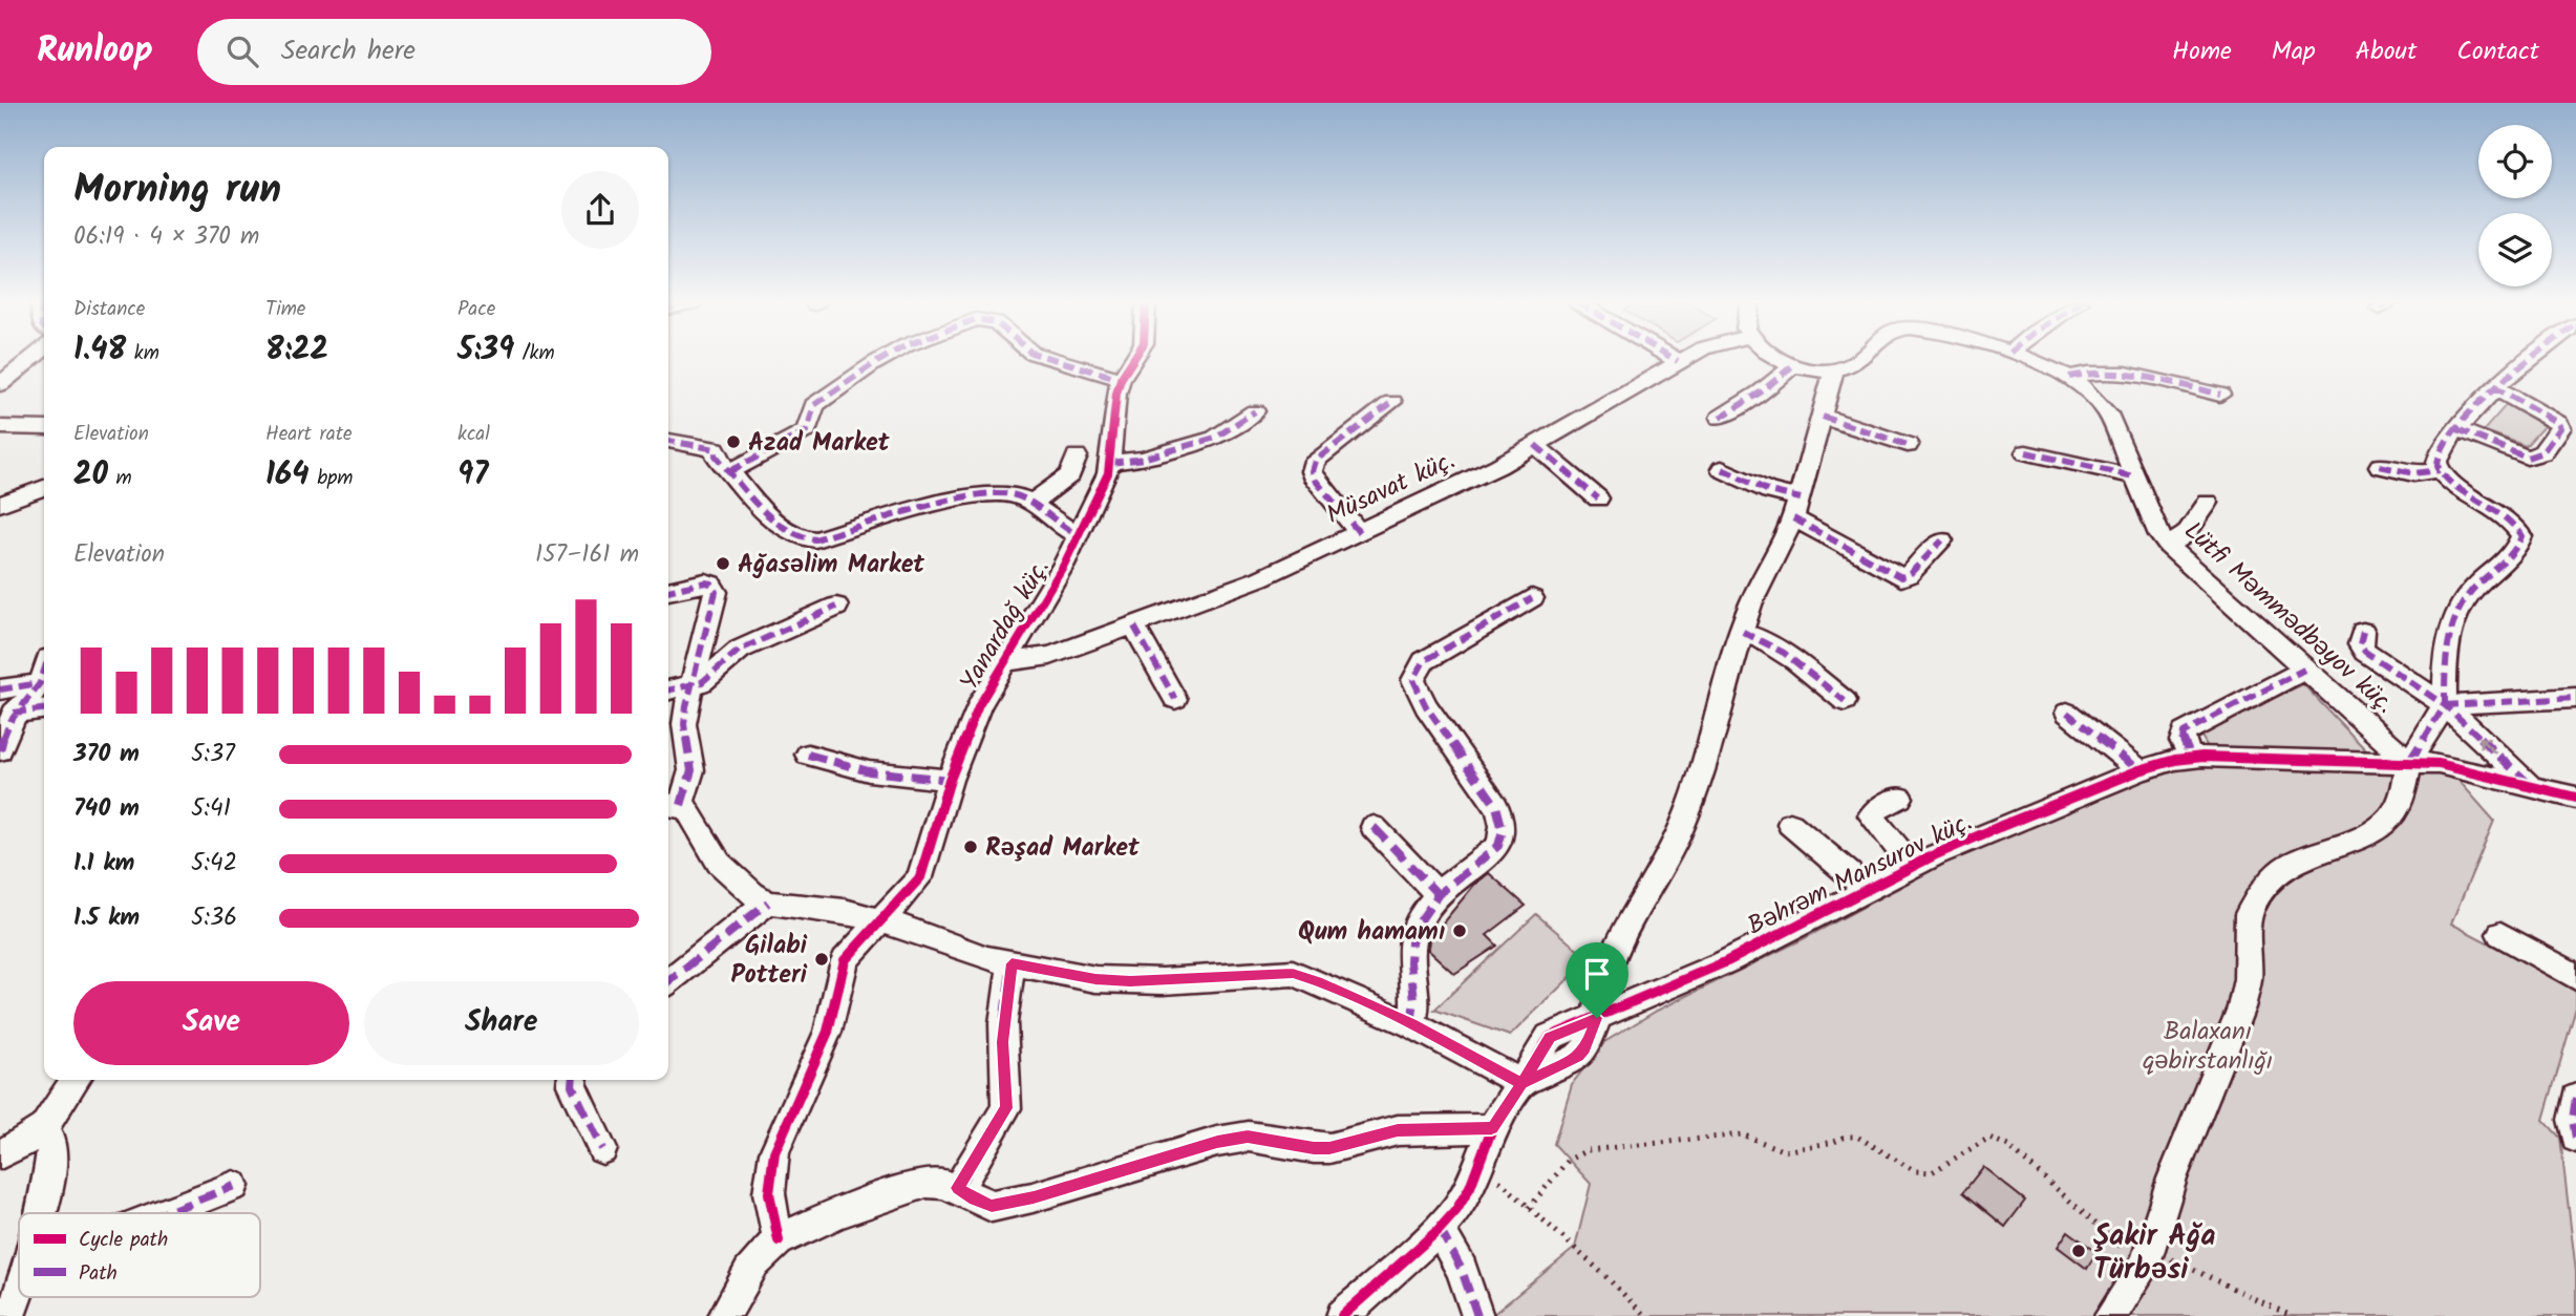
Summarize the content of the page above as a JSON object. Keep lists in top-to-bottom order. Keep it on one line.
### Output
{"streets":{"street":["Müsavat küç.","Lütfi Məmmədbəyov küç.","Yanardağ küç.","Bəhrəm Mansurov küç."]},"crossings":[["Müsavat küç.","Yanardağ küç."],["Lütfi Məmmədbəyov küç.","Bəhrəm Mansurov küç."]],"parks":["Balaxanı qəbirstanlığı"],"places":["Azad Market","Ağasəlim Market","Rəşad Market","Qum hamamı","Gilabi Potteri","Şakir Ağa Türbəsi"],"legend":["Cycle path","Path"],"page":{"header":"Runloop","search":"Search here","nav":["Home","Map","About","Contact"],"heading":["Morning run","06:19 · 4 × 370 m"],"stats":[["Distance","1.48 km"],["Time","8:22"],["Pace","5:39 /km"],["Elevation","20 m"],["Heart rate","164 bpm"],["kcal","97"]],"chart":["Elevation","157–161 m"],"list":[{"name":"370 m","note":"5:37"},{"name":"740 m","note":"5:41"},{"name":"1.1 km","note":"5:42"},{"name":"1.5 km","note":"5:36"}],"buttons":["Save","Share"]}}
